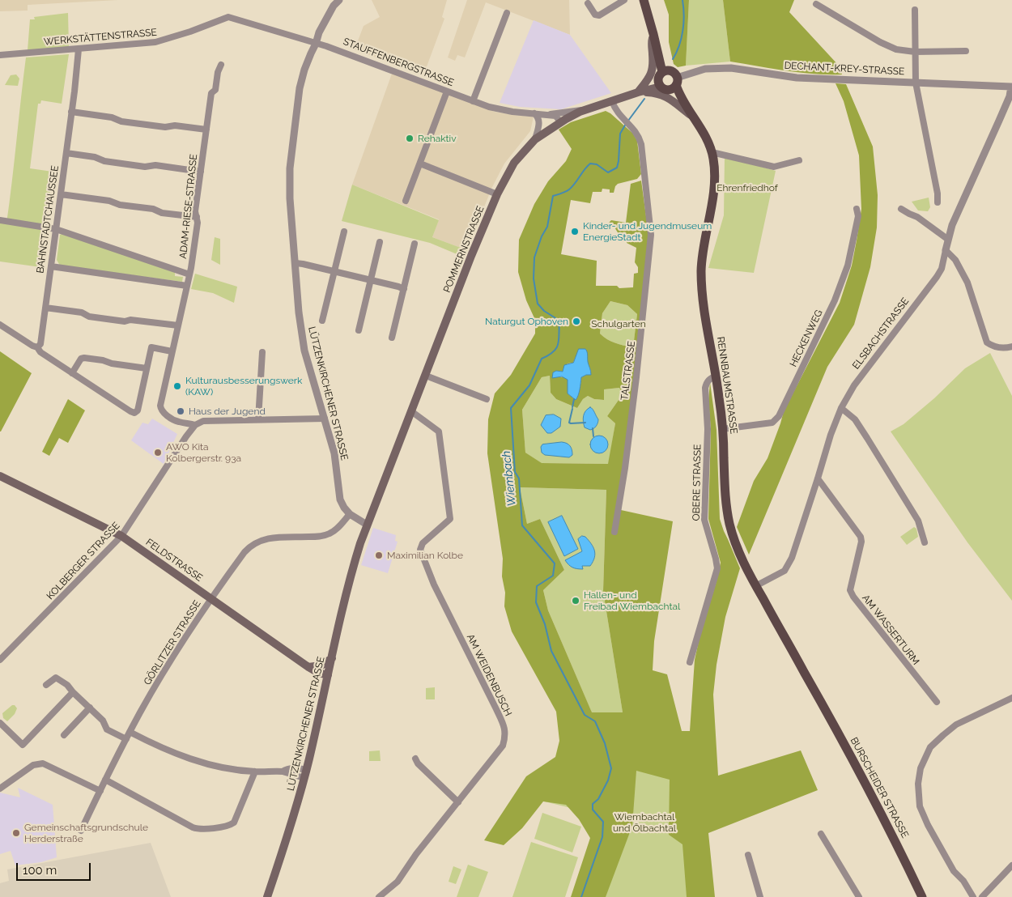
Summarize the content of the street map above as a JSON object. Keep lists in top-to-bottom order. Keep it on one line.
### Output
{"streets":{"main road":["STAUFFENBERGSTRASSE","POMMERNSTRASSE","RENNBAUMSTRASSE","LÜTZENKIRCHENER STRASSE","FELDSTRASSE","BURSCHEIDER STRASSE"],"street":["WERKSTÄTTENSTRASSE","DECHANT-KREY-STRASSE","ADAM-RIESE-STRASSE","BAHNSTADTCHAUSSEE","ELSBACHSTRASSE","HECKENWEG","TALSTRASSE","OBERE STRASSE","KOLBERGER STRASSE","AM WASSERTURM","GÖRLITZER STRASSE","AM WEIDENBUSCH"]},"crossings":[["WERKSTÄTTENSTRASSE","STAUFFENBERGSTRASSE"],["WERKSTÄTTENSTRASSE","BAHNSTADTCHAUSSEE"],["WERKSTÄTTENSTRASSE","LÜTZENKIRCHENER STRASSE"],["STAUFFENBERGSTRASSE","DECHANT-KREY-STRASSE"],["STAUFFENBERGSTRASSE","POMMERNSTRASSE"],["STAUFFENBERGSTRASSE","TALSTRASSE"],["STAUFFENBERGSTRASSE","RENNBAUMSTRASSE"],["STAUFFENBERGSTRASSE","LÜTZENKIRCHENER STRASSE"],["DECHANT-KREY-STRASSE","ELSBACHSTRASSE"],["DECHANT-KREY-STRASSE","RENNBAUMSTRASSE"],["POMMERNSTRASSE","LÜTZENKIRCHENER STRASSE"],["POMMERNSTRASSE","AM WEIDENBUSCH"],["ELSBACHSTRASSE","RENNBAUMSTRASSE"],["ELSBACHSTRASSE","AM WASSERTURM"],["HECKENWEG","RENNBAUMSTRASSE"],["RENNBAUMSTRASSE","OBERE STRASSE"],["RENNBAUMSTRASSE","BURSCHEIDER STRASSE"],["LÜTZENKIRCHENER STRASSE","FELDSTRASSE"],["LÜTZENKIRCHENER STRASSE","GÖRLITZER STRASSE"],["FELDSTRASSE","KOLBERGER STRASSE"],["FELDSTRASSE","GÖRLITZER STRASSE"]],"water":["Wiembach"],"parks":["Ehrenfriedhof","Schulgarten","Wiembachtal und Ölbachtal"],"places":["Rehaktiv","Kinder- und Jugendmuseum EnergieStadt","Naturgut Ophoven","Kulturausbesserungswerk (KAW)","Haus der Jugend","AWO Kita Kolbergerstr. 93a","Maximilian Kolbe","Hallen- und Freibad Wiembachtal","Gemeinschaftsgrundschule Herderstraße"],"scale_bar":"100 m"}
